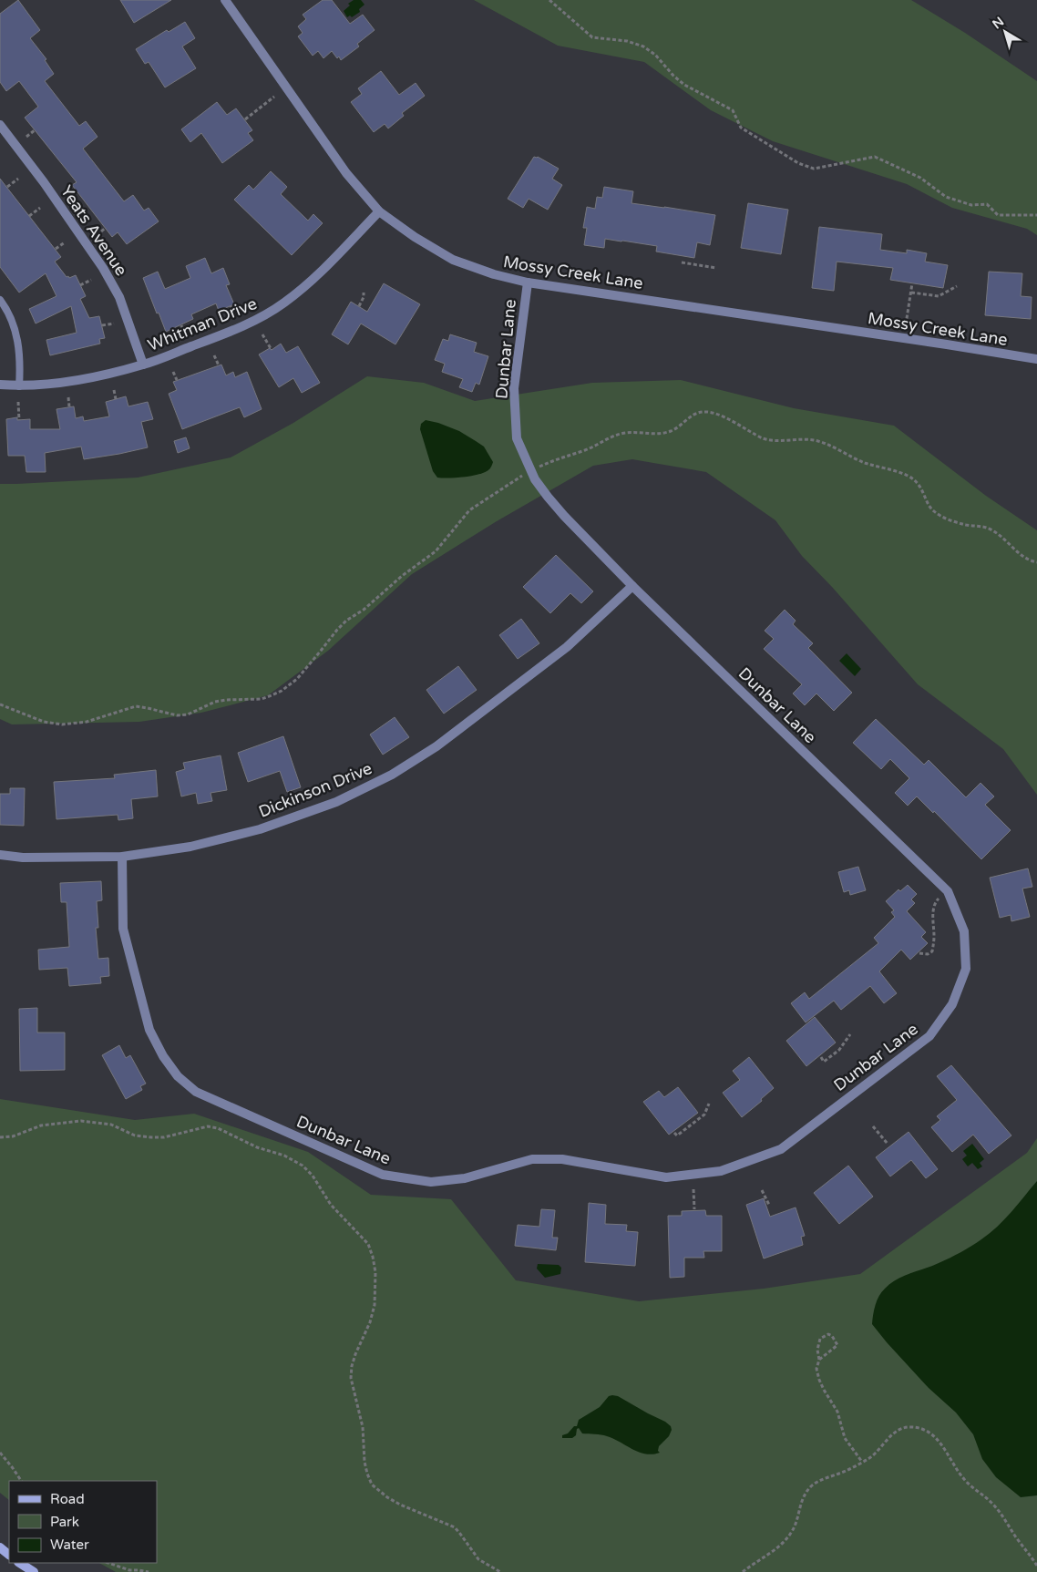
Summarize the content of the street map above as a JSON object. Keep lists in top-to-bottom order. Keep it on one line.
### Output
{"streets":{"street":["Yeats Avenue","Mossy Creek Lane","Whitman Drive","Dunbar Lane","Dickinson Drive"]},"crossings":[["Yeats Avenue","Whitman Drive"],["Mossy Creek Lane","Whitman Drive"],["Mossy Creek Lane","Dunbar Lane"],["Dunbar Lane","Dickinson Drive"]],"legend":["Road","Park","Water"],"north":"top left"}
